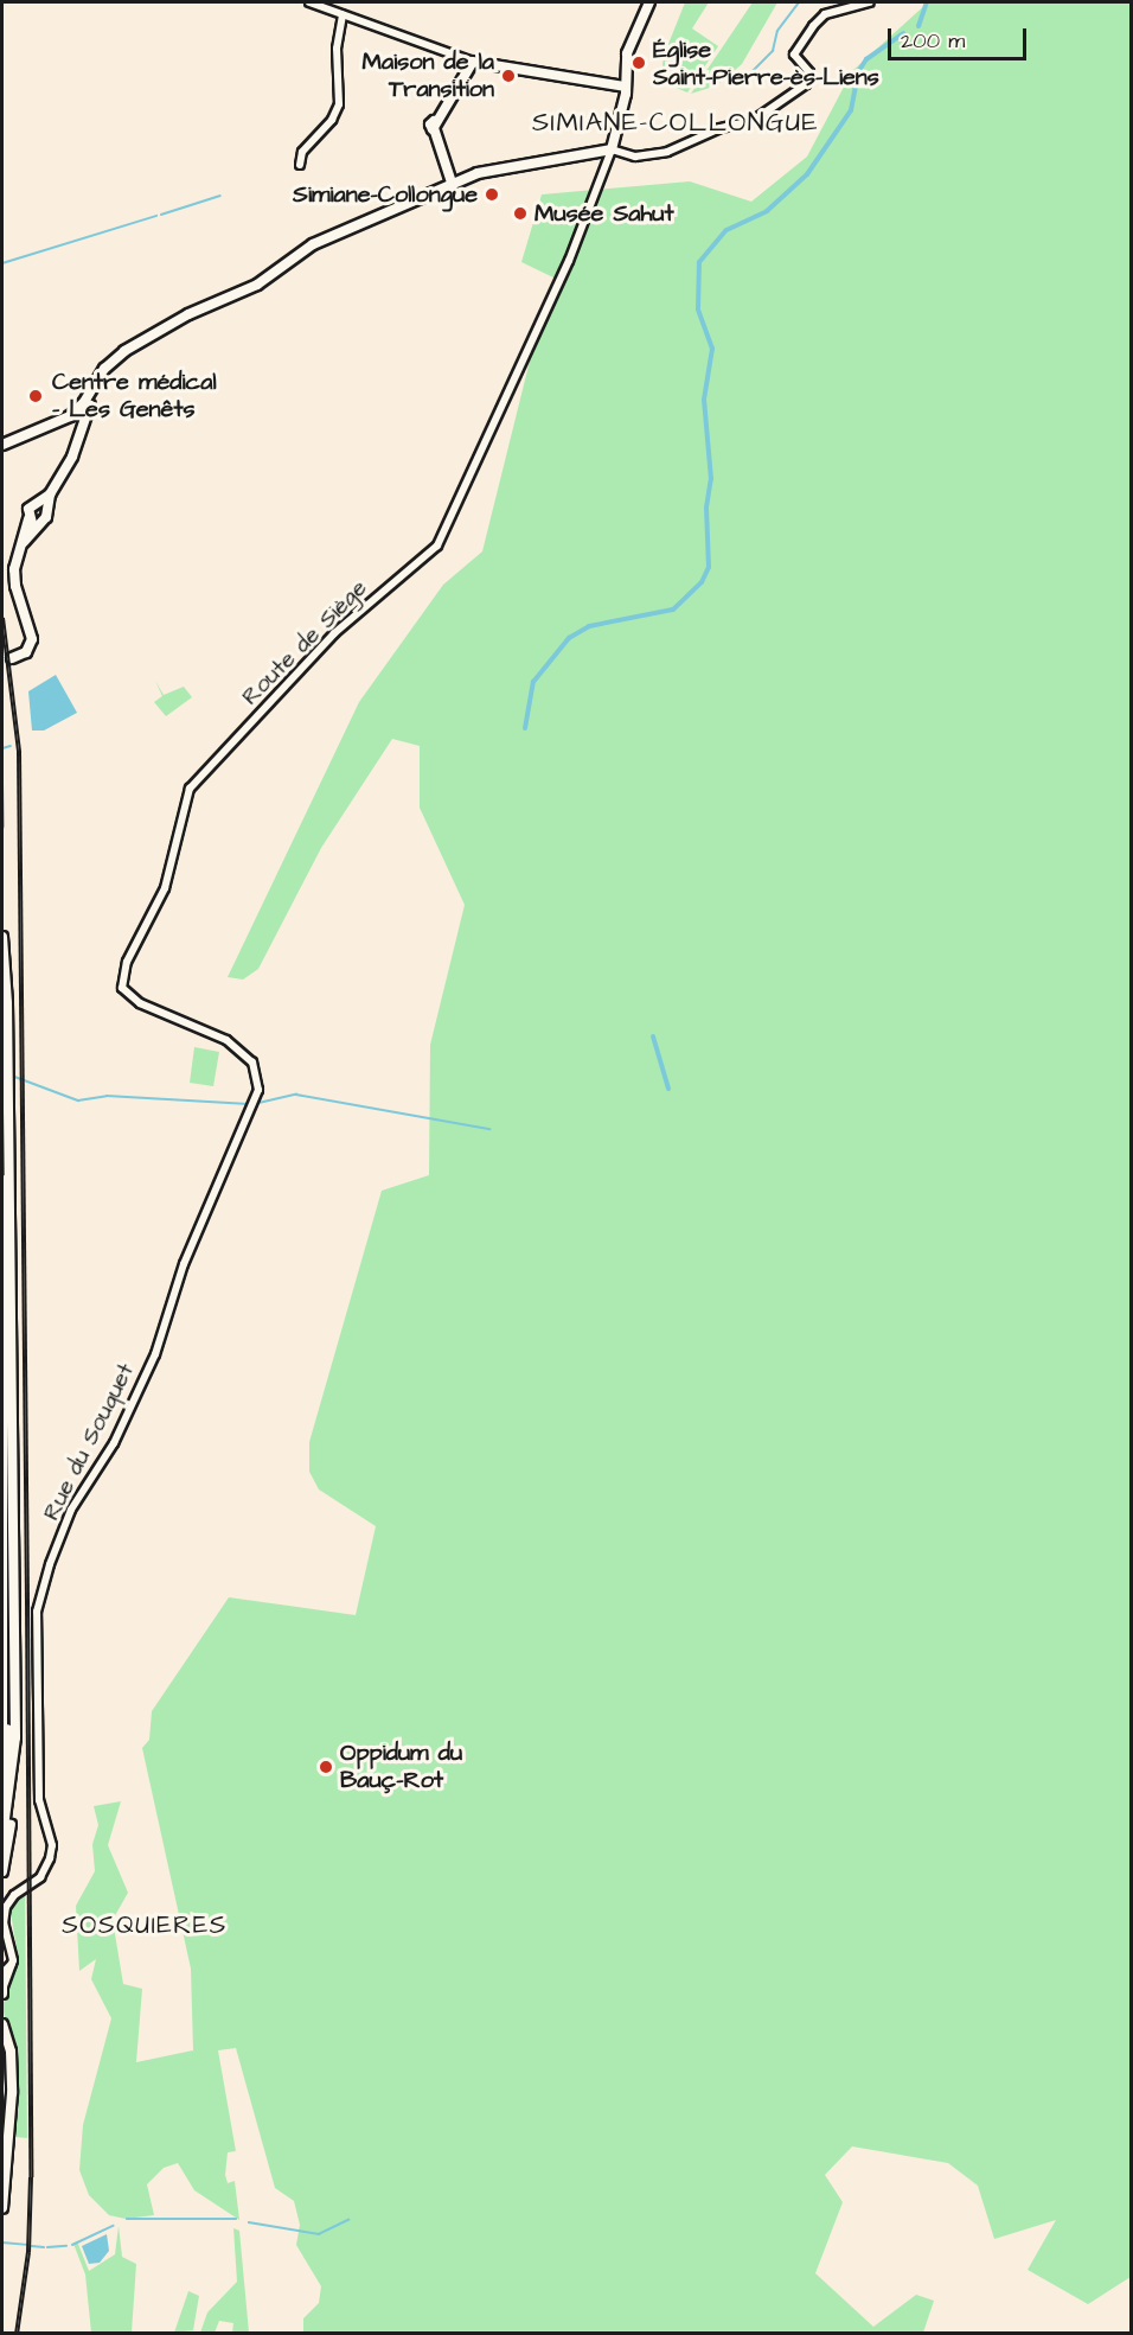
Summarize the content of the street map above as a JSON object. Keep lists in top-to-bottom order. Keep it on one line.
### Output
{"streets":{"street":["Route de Siège","Rue du Souquet"]},"crossings":[["Route de Siège","Rue du Souquet"]],"districts":["SIMIANE-COLLONGUE","SOSQUIERES"],"places":["Église Saint-Pierre-ès-Liens","Maison de la Transition","Simiane-Collongue","Musée Sahut","Centre médical - Les Genêts","Oppidum du Bauç-Rot"],"scale_bar":"200 m"}
